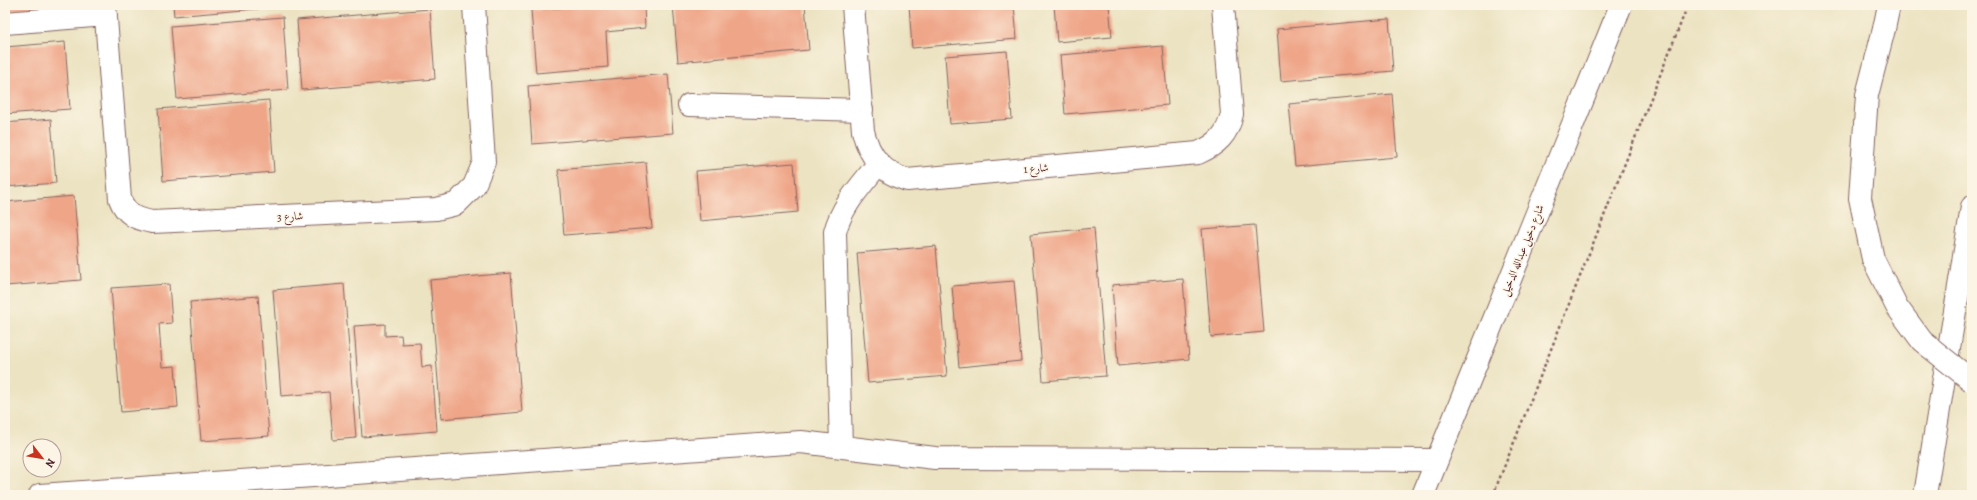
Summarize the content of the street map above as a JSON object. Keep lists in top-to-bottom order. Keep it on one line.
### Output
{"streets":{"main road":["شارع 1","شارع 3","شارع دخيل عبدالله الدخيل"]},"north":"bottom right"}
